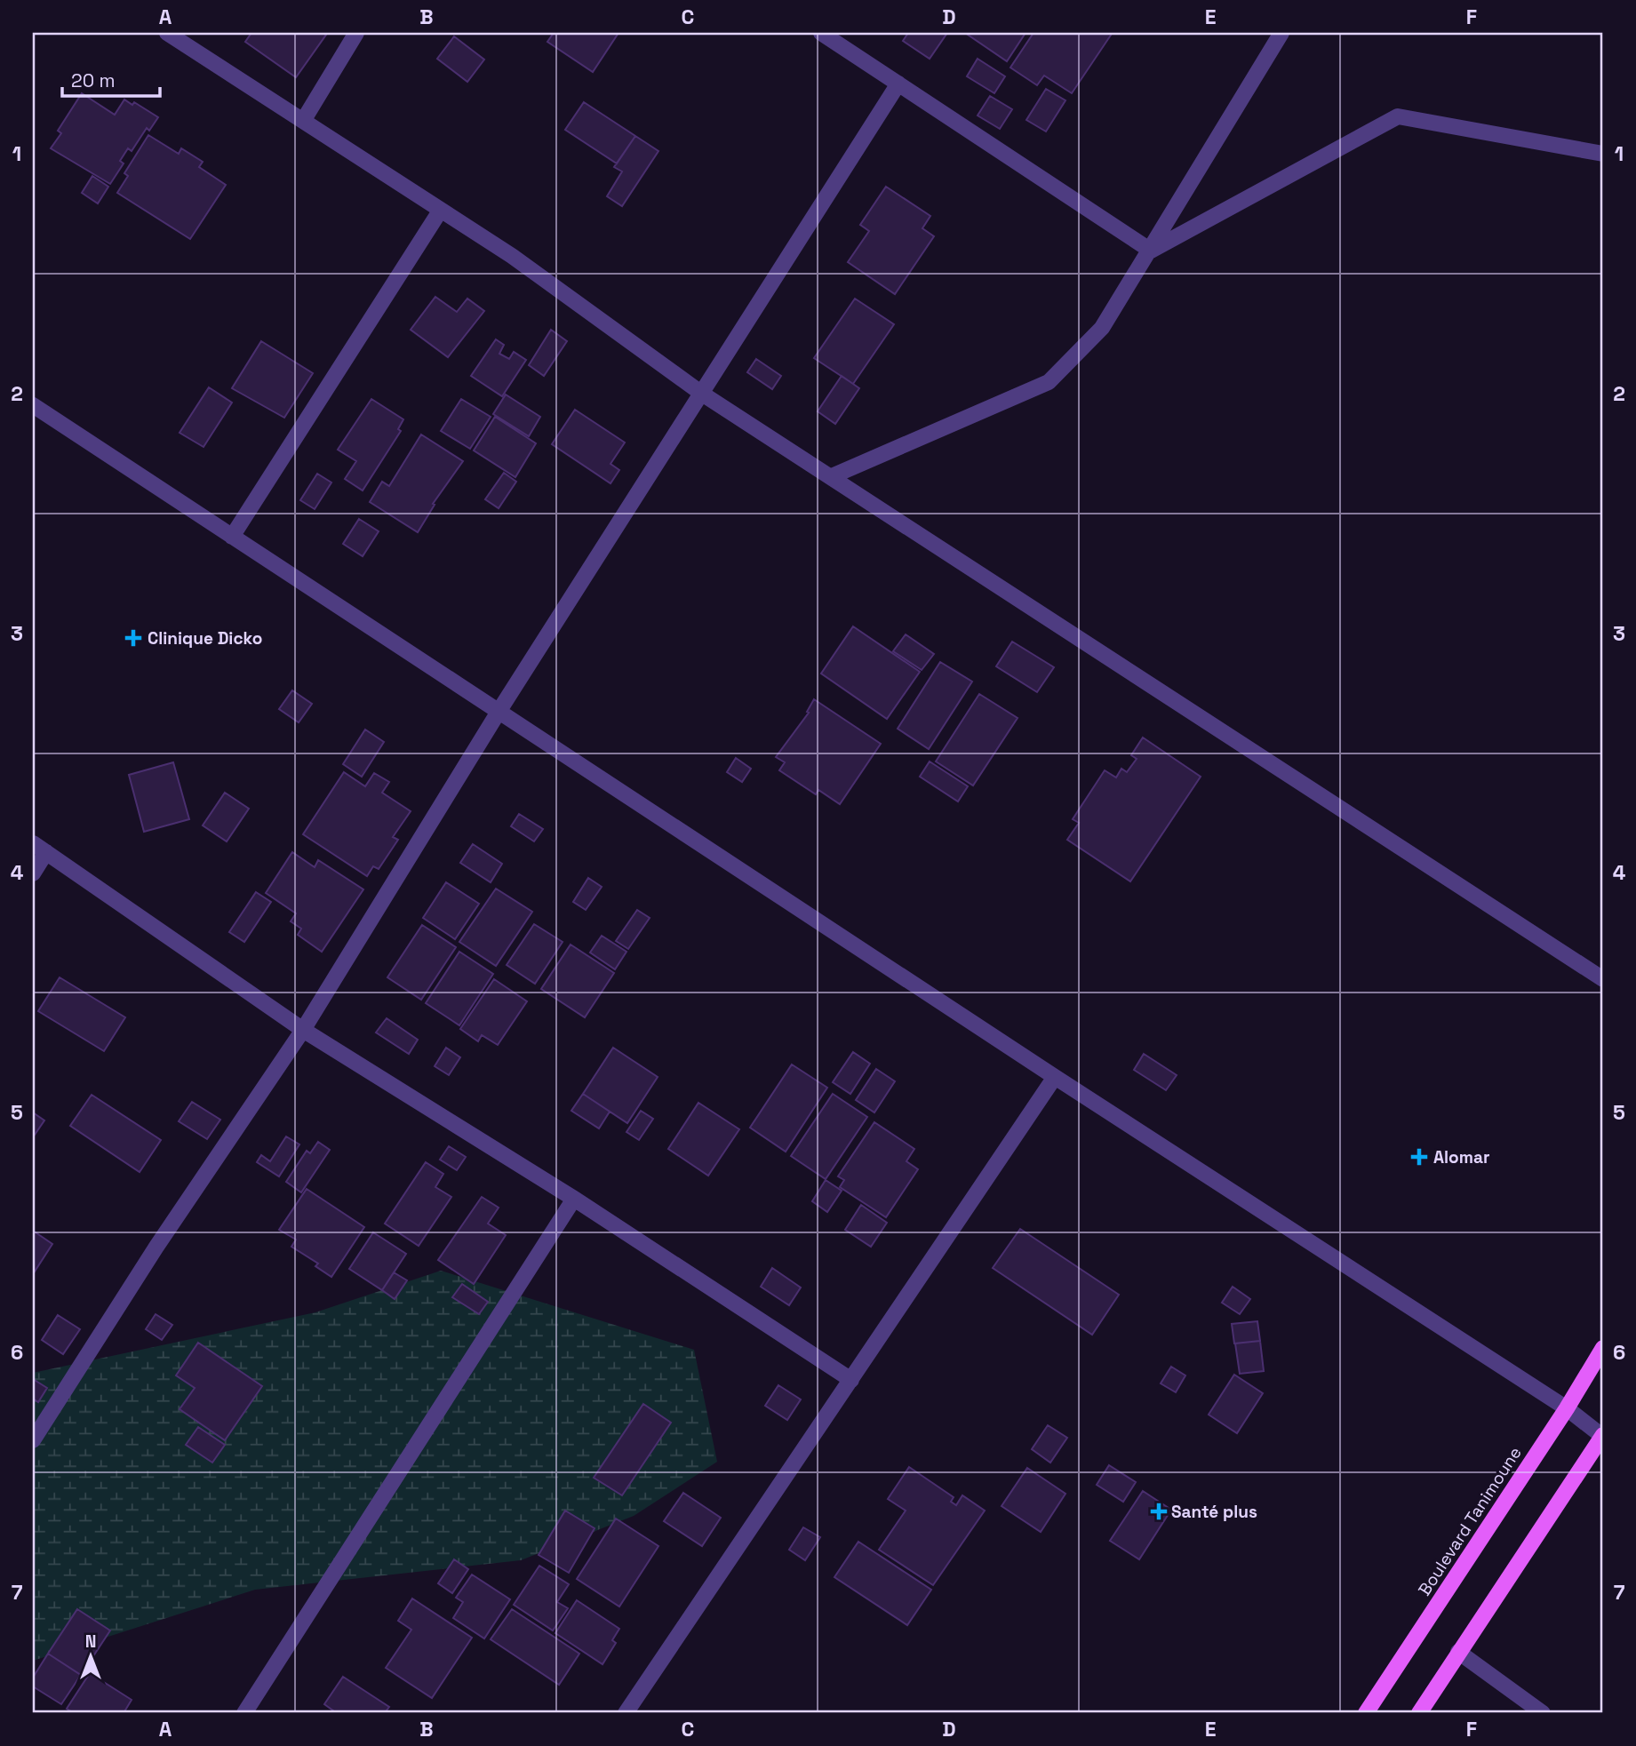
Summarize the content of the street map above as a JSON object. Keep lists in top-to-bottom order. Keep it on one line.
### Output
{"streets":{"main road":["Boulevard Tanimoune"]},"places":{"health":["Clinique Dicko","Alomar","Santé plus"]},"scale_bar":"20 m","north":"top","grid":{"columns":["A","B","C","D","E","F"],"rows":["1","2","3","4","5","6","7"]}}
